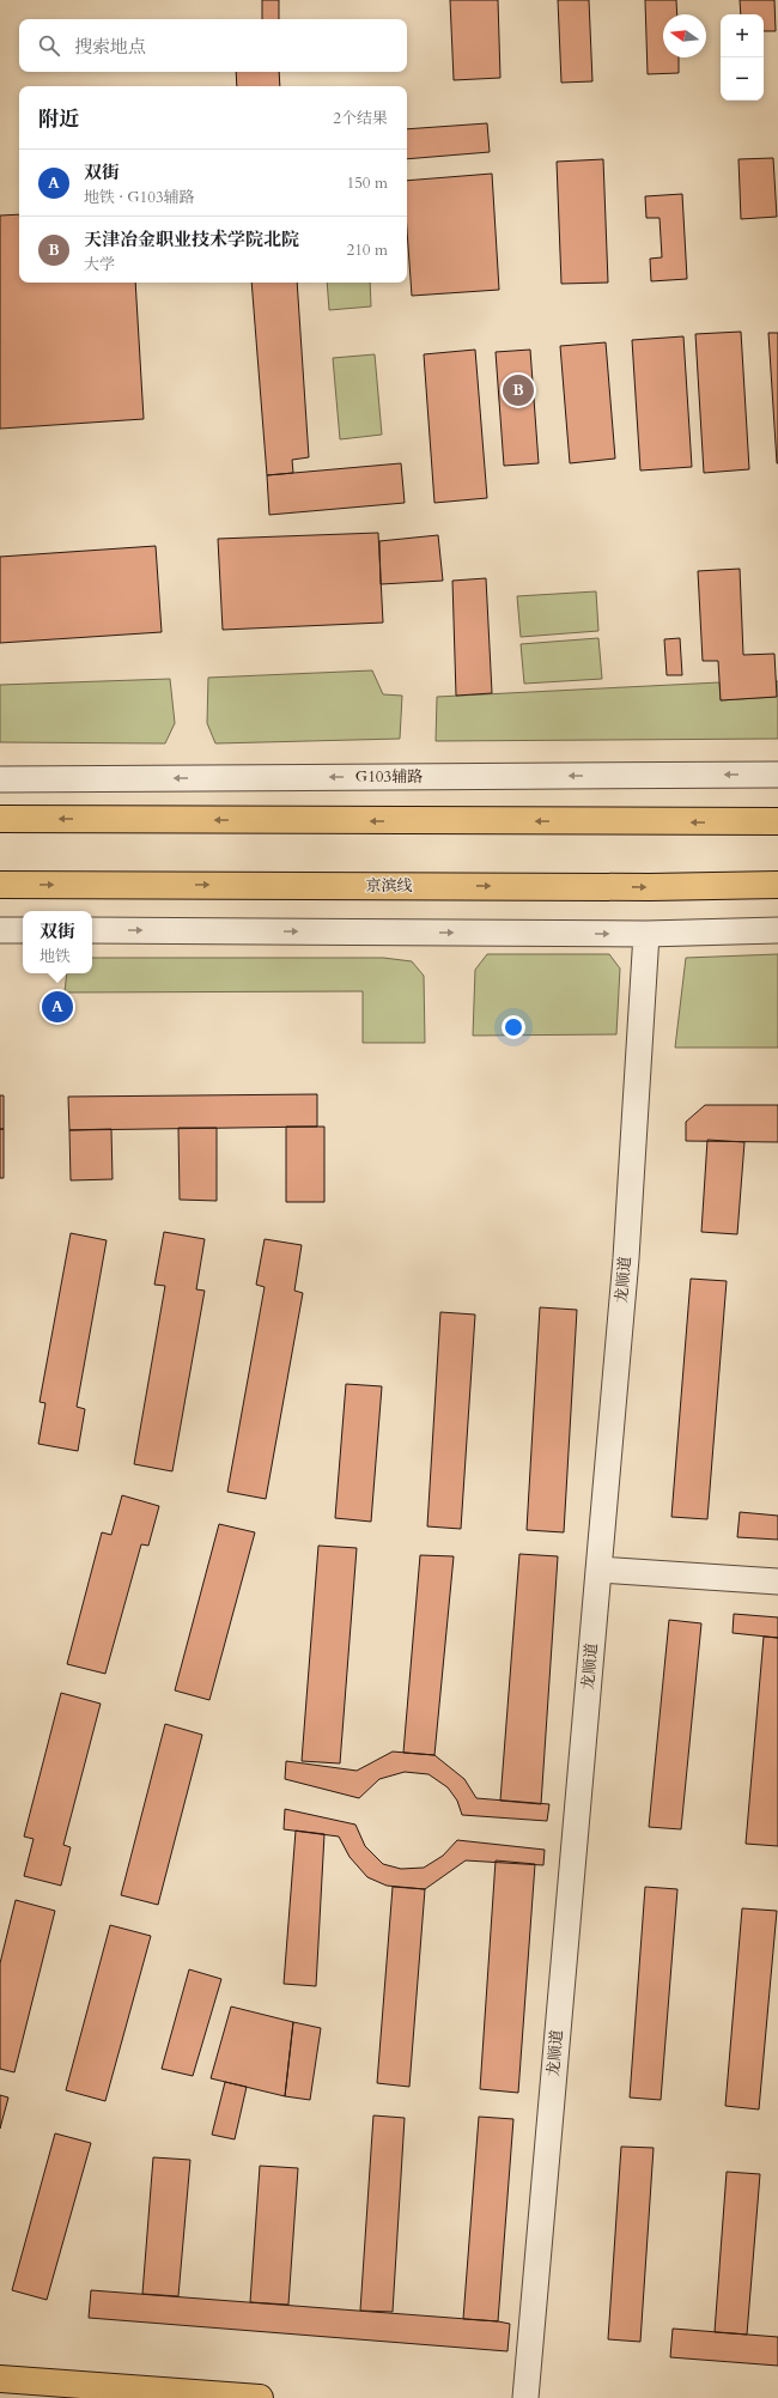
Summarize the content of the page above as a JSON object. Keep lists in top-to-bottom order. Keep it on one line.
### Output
{"streets":{"main road":["京滨线"],"street":["G103辅路","龙顺道"]},"north":"left","page":{"map_buttons":["+","−"],"search":"搜索地点","heading":["附近","2个结果"],"list":[{"mark":"A","name":"双街","note":"地铁 · G103辅路","value":"150 m"},{"mark":"B","name":"天津冶金职业技术学院北院","note":"大学","value":"210 m"}],"pins":["B","A"],"popup":["双街","地铁"]}}
